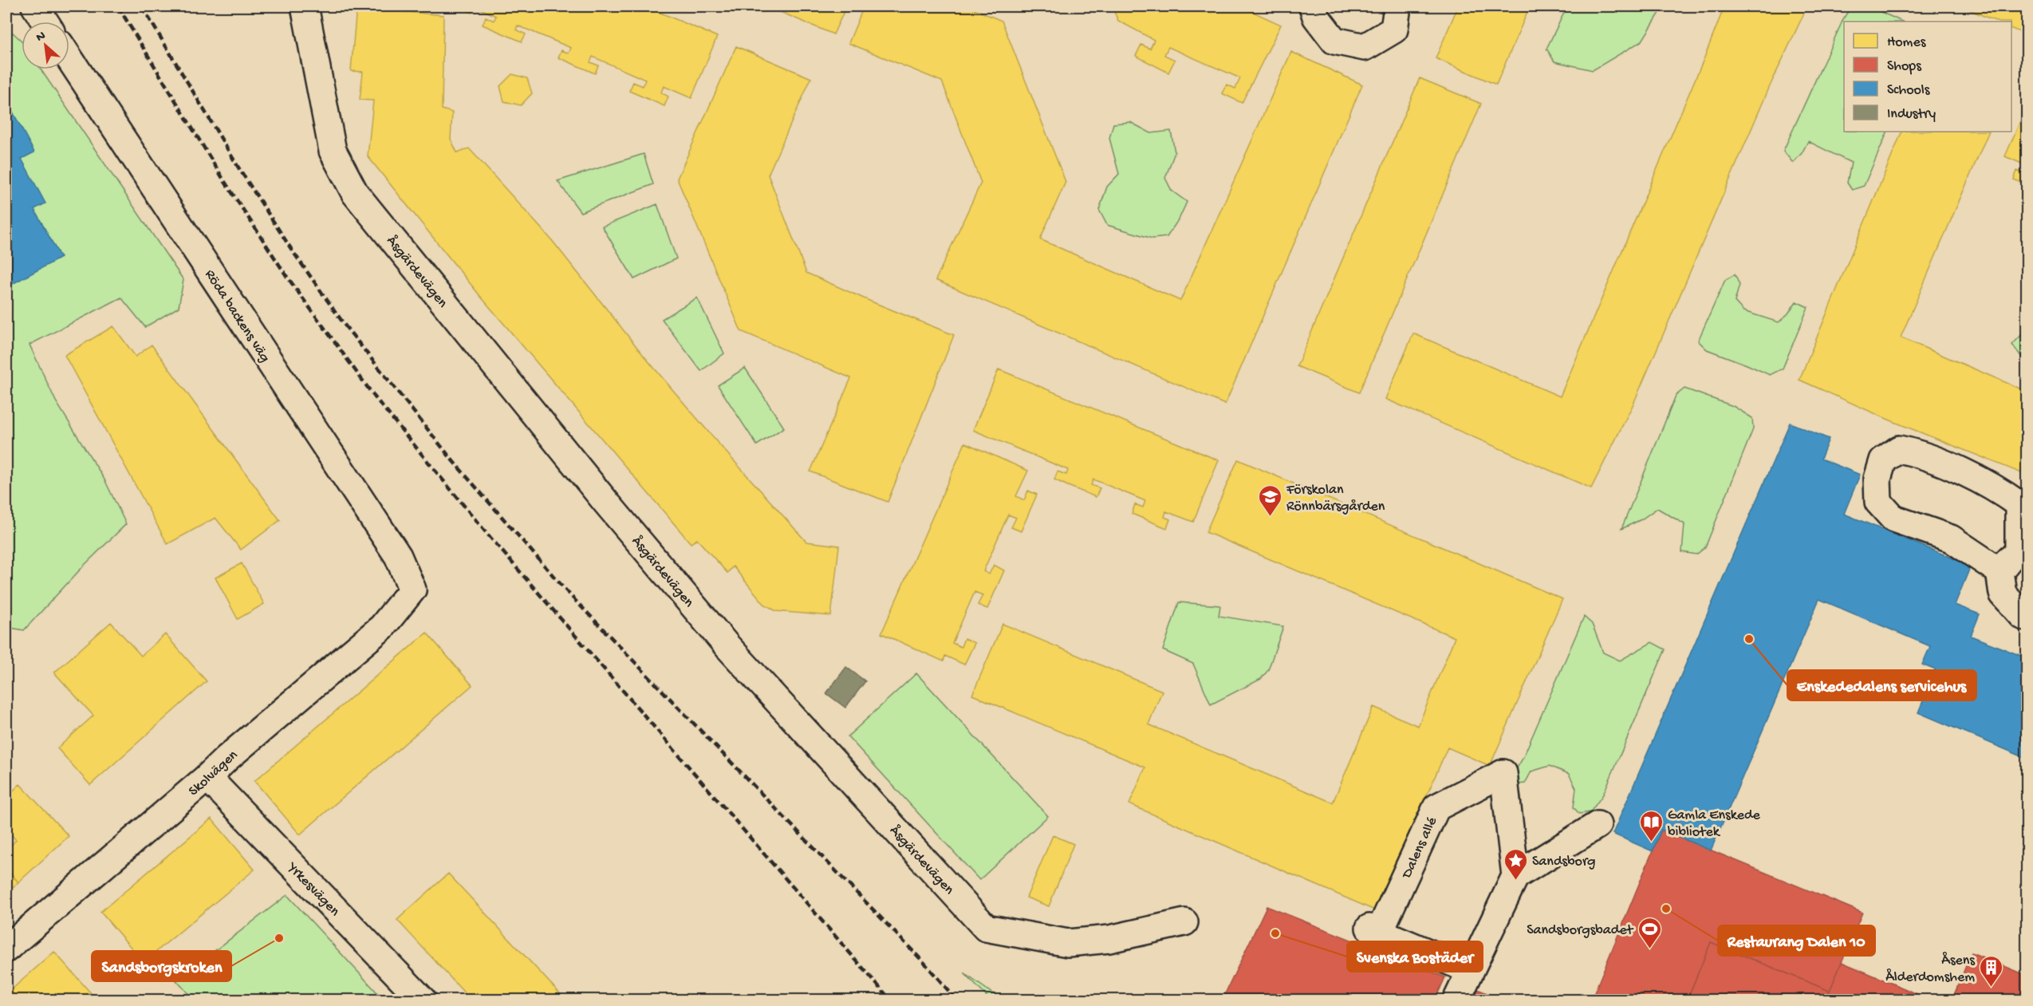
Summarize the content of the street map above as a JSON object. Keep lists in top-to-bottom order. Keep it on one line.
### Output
{"streets":{"street":["Åsgärdevägen","Röda backens väg","Skolvägen","Dalens allé","Yrkesvägen"]},"crossings":[["Röda backens väg","Skolvägen"],["Skolvägen","Yrkesvägen"]],"places":{"school or university":["Förskolan Rönnbärsgården"],"other":["Enskededalens servicehus","Restaurang Dalen 10","Svenska Bostäder","Sandsborgskroken"],"library":["Gamla Enskede bibliotek"],"place":["Sandsborg"],"sports":["Sandsborgsbadet"],"building":["Åsens Ålderdomshem"]},"legend":["Homes","Shops","Schools","Industry"],"north":"top left"}
